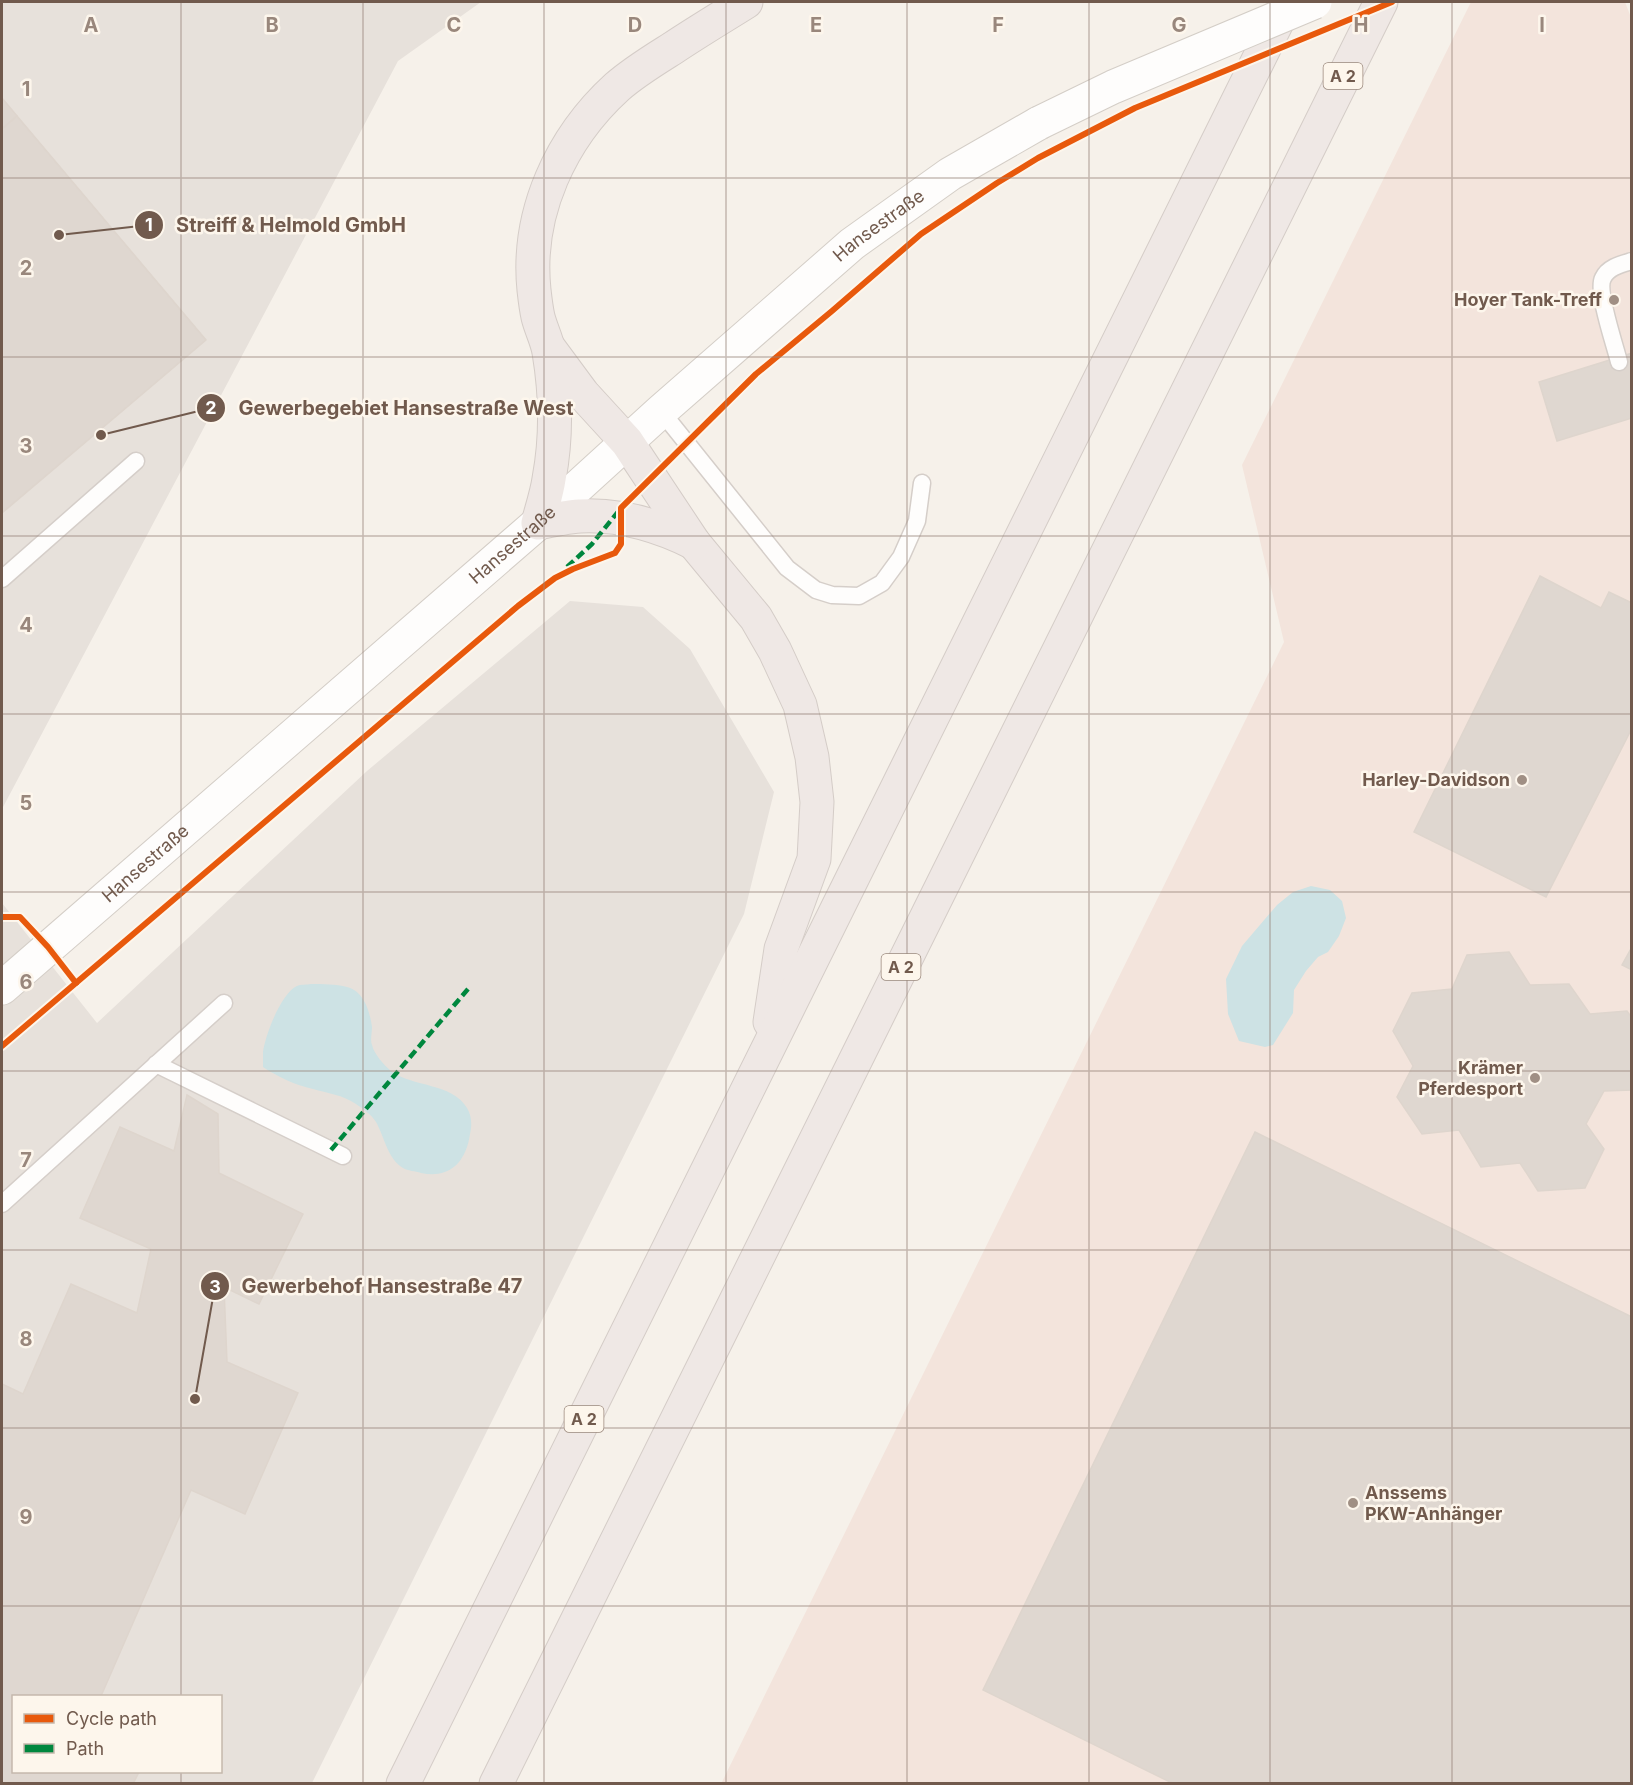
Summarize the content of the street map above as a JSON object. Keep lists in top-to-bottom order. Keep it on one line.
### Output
{"streets":{"highway":["A 2"],"main road":["Hansestraße"]},"places":["Streiff & Helmold GmbH","Hoyer Tank-Treff","Gewerbegebiet Hansestraße West","Harley-Davidson","Krämer Pferdesport","Gewerbehof Hansestraße 47","Anssems PKW-Anhänger"],"legend":["Cycle path","Path"],"grid":{"columns":["A","B","C","D","E","F","G","H","I"],"rows":["1","2","3","4","5","6","7","8","9"]}}
